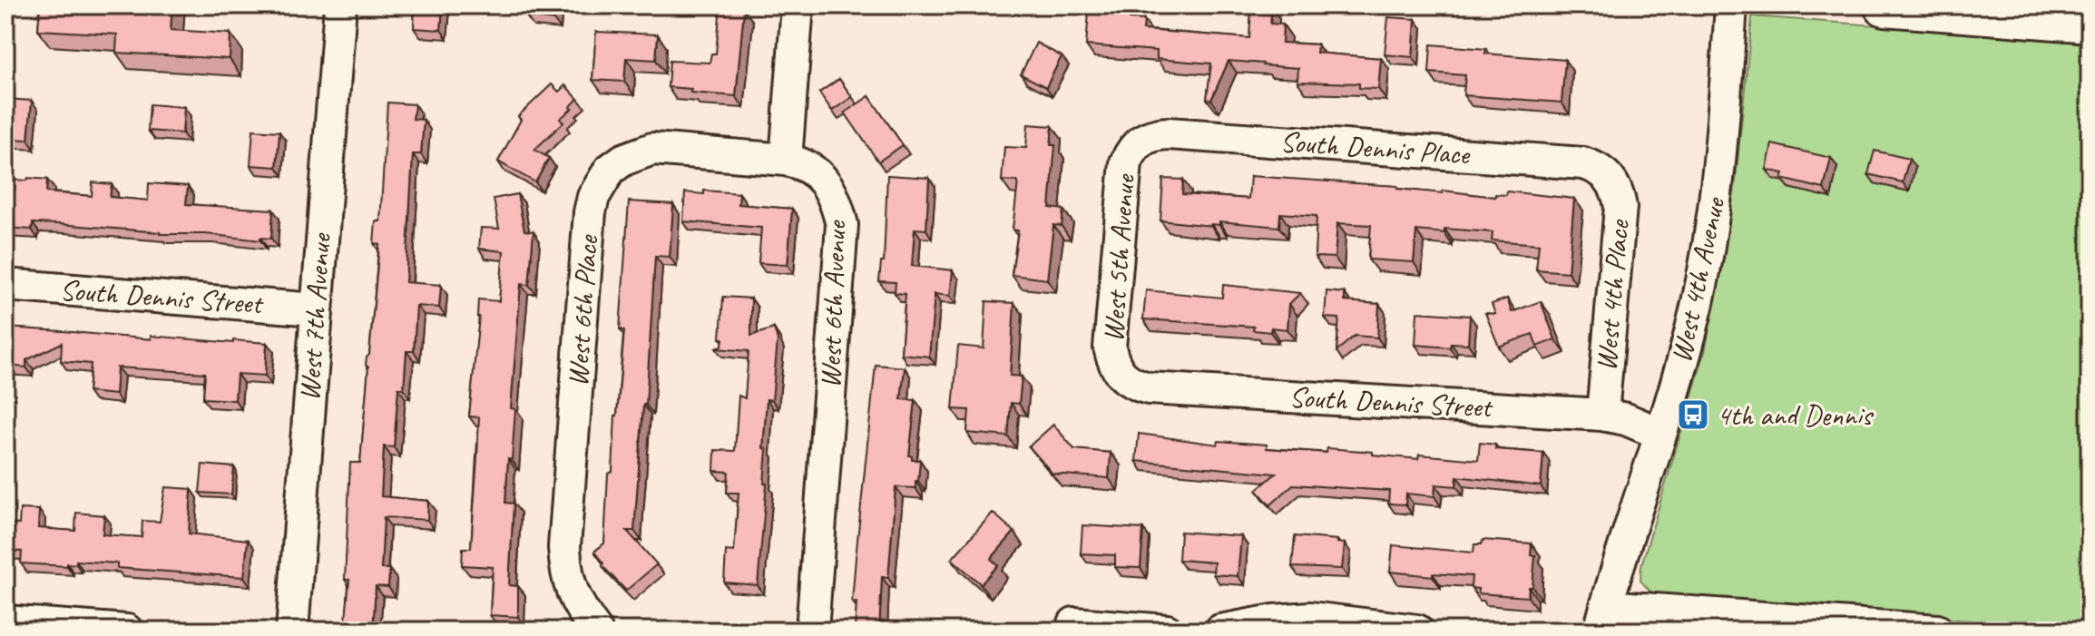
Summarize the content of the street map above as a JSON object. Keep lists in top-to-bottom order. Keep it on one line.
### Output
{"streets":{"street":["South Dennis Place","West 5th Avenue","West 4th Avenue","West 4th Place","South Dennis Street","West 6th Avenue","West 6th Place","West 7th Avenue"]},"crossings":[["South Dennis Place","West 5th Avenue"],["South Dennis Place","West 4th Place"],["West 5th Avenue","South Dennis Street"],["West 4th Avenue","South Dennis Street"],["West 4th Place","South Dennis Street"],["South Dennis Street","West 7th Avenue"],["West 6th Avenue","West 6th Place"]],"places":{"bus stop":["4th and Dennis"]}}
